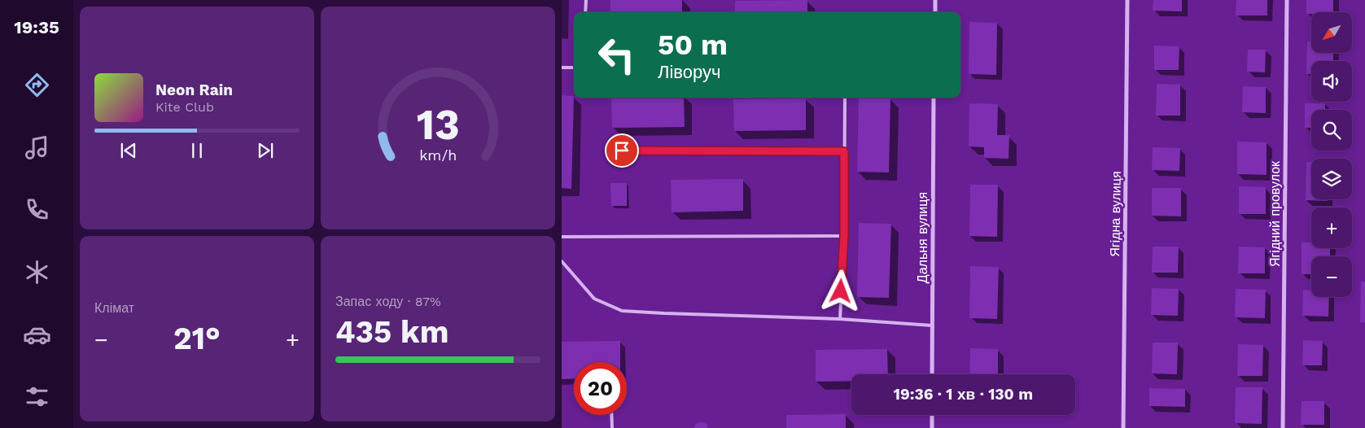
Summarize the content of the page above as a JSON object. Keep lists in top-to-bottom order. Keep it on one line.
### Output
{"streets":{"street":["Ягідна вулиця","Ягідний провулок","Дальня вулиця"]},"north":"bottom left","page":{"tabs":"19:35","map_buttons":["+","−"],"turn":["50 m","Ліворуч"],"song":["Neon Rain","Kite Club"],"tile":["Клімат",["Запас ходу · 87%","435 km"]],"heat":["−","21°","+"],"limit":"20","trip":"19:36 · 1 хв · 130 m","gauge":["13","km/h"]}}
